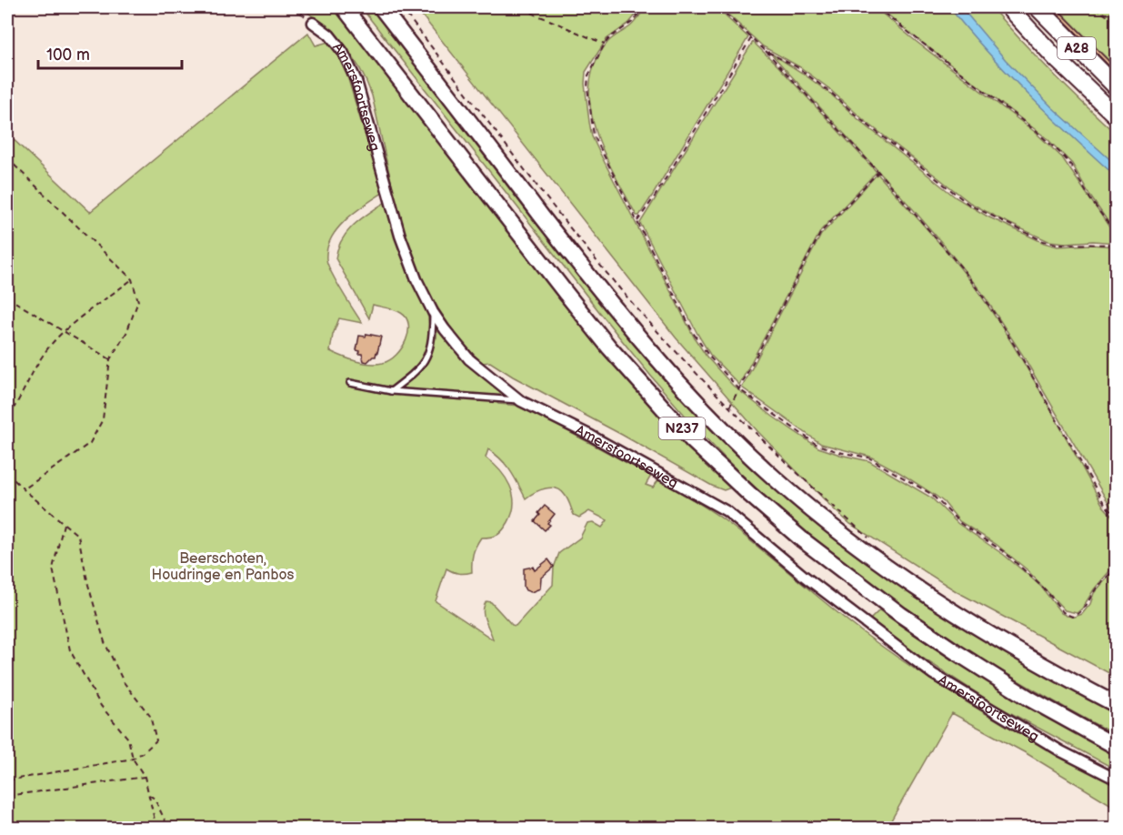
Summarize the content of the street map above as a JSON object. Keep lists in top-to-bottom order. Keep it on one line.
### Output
{"streets":{"highway":["A28"],"main road":["Amersfoortseweg","N237"]},"parks":["Beerschoten, Houdringe en Panbos"],"scale_bar":"100 m"}
